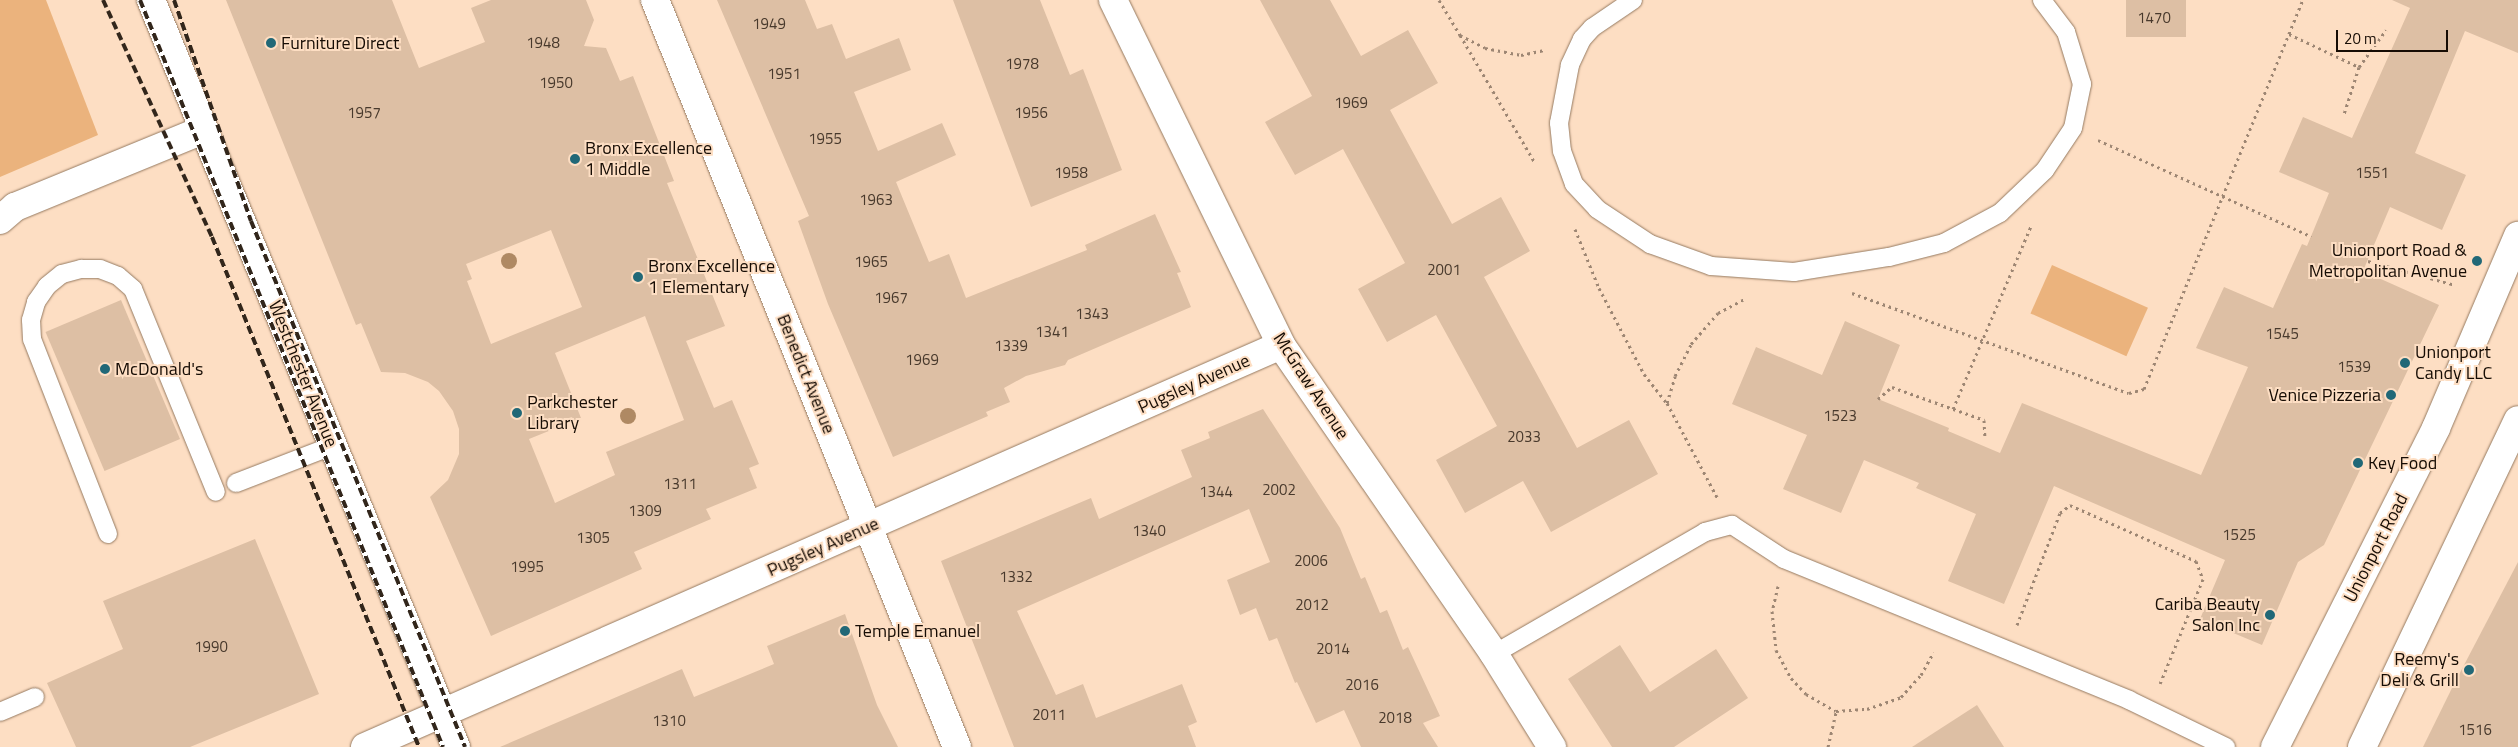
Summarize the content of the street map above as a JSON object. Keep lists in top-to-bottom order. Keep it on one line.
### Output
{"streets":{"street":["Westchester Avenue","Benedict Avenue","Pugsley Avenue","McGraw Avenue","Unionport Road"]},"crossings":[["Westchester Avenue","Pugsley Avenue"],["Benedict Avenue","Pugsley Avenue"],["Pugsley Avenue","McGraw Avenue"]],"places":["Furniture Direct","Bronx Excellence 1 Middle","Unionport Road & Metropolitan Avenue","Bronx Excellence 1 Elementary","Unionport Candy LLC","McDonald's","Venice Pizzeria","Parkchester Library","Key Food","Cariba Beauty Salon Inc","Temple Emanuel","Reemy's Deli & Grill"],"house_numbers":["1470","1949","1948","1978","1951","1950","1969","1957","1956","1955","1958","1551","1963","1965","2001","1967","1343","1341","1545","1339","1969","1539","1523","2033","1311","2002","1344","1309","1340","1525","1305","2006","1995","1332","2012","1990","2014","2016","2011","2018","1310","1516"],"scale_bar":"20 m"}
